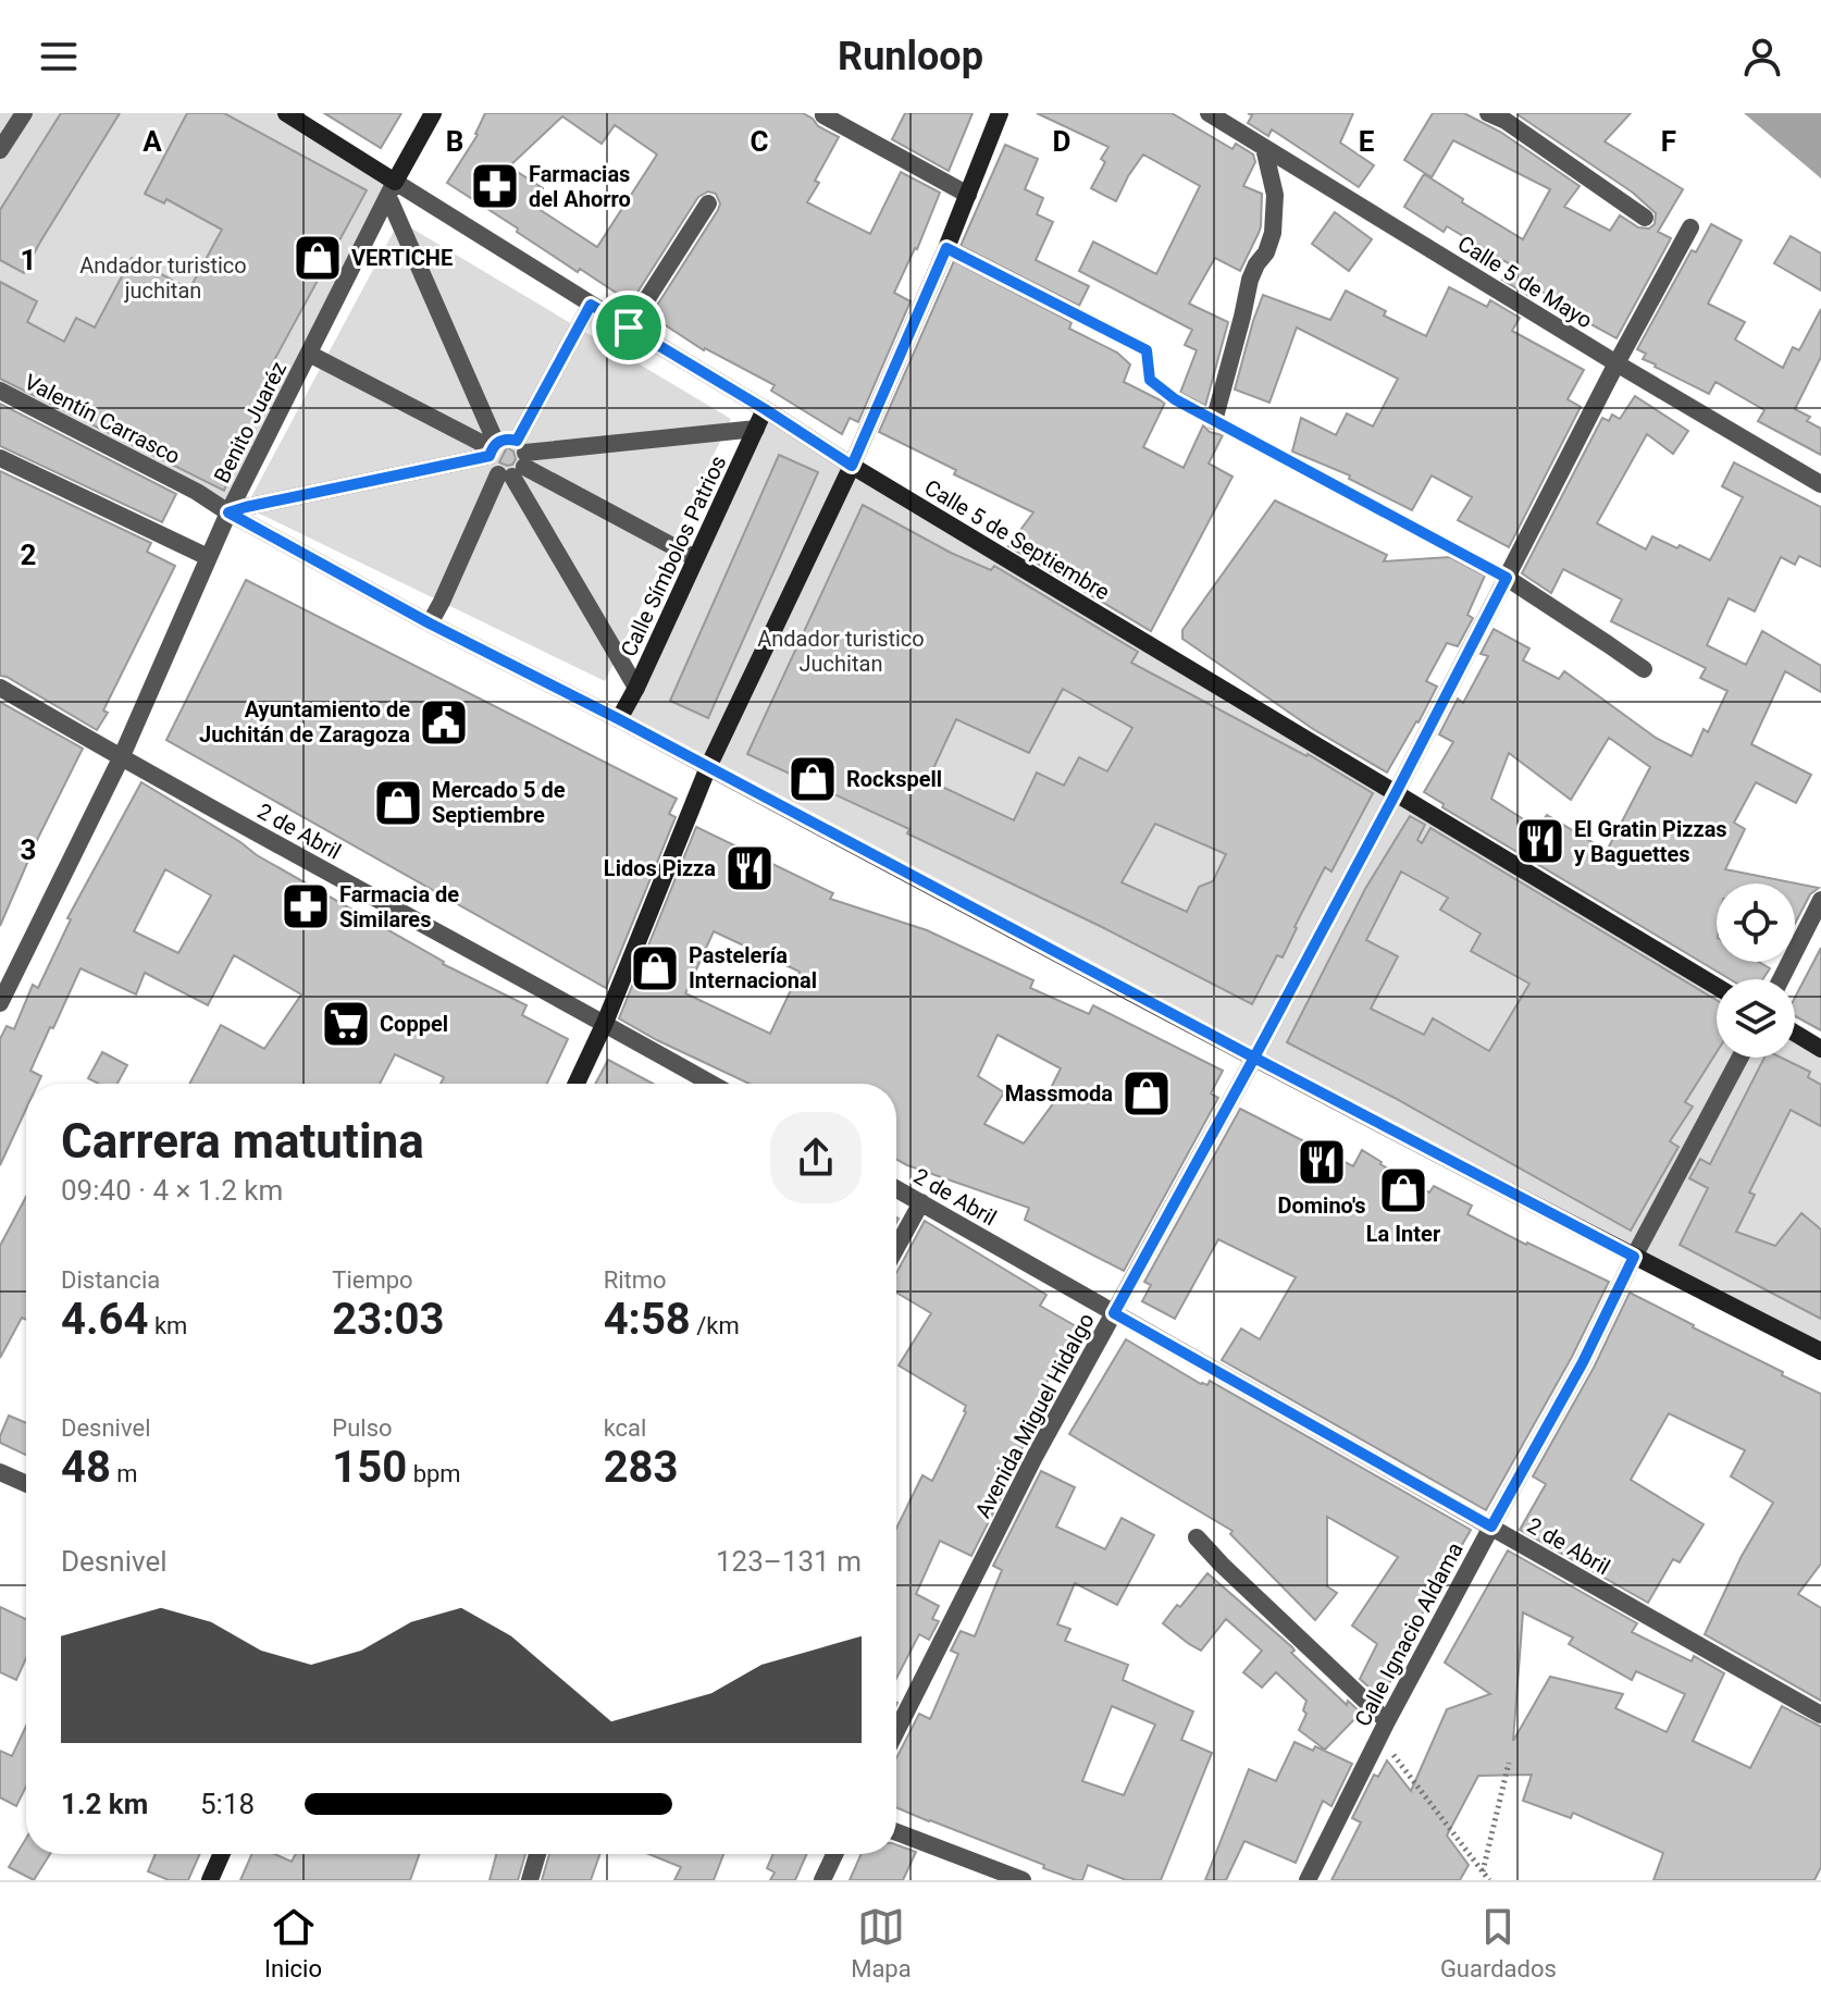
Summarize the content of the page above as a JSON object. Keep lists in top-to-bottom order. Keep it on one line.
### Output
{"streets":{"street":["Calle 5 de Mayo","Valentín Carrasco","Benito Juaréz","Calle 5 de Septiembre","Calle Símbolos Patrios","2 de Abril","Avenida Miguel Hidalgo","Calle Ignacio Aldama"]},"crossings":[["Calle 5 de Mayo","Avenida Miguel Hidalgo"],["Valentín Carrasco","Benito Juaréz"],["Valentín Carrasco","Calle Símbolos Patrios"],["Benito Juaréz","Calle 5 de Septiembre"],["Benito Juaréz","2 de Abril"],["Calle 5 de Septiembre","Calle Símbolos Patrios"],["Calle 5 de Septiembre","Avenida Miguel Hidalgo"],["2 de Abril","Avenida Miguel Hidalgo"],["2 de Abril","Calle Ignacio Aldama"]],"parks":["Andador turistico juchitan","Andador turistico Juchitan"],"places":{"pharmacy":["Farmacias del Ahorro","Farmacia de Similares"],"shop":["VERTICHE","Rockspell","Mercado 5 de Septiembre","Pastelería Internacional","Massmoda","La Inter"],"public building":["Ayuntamiento de Juchitán de Zaragoza"],"restaurant":["El Gratin Pizzas y Baguettes","Lidos Pizza","Domino's"],"supermarket":["Coppel"]},"page":{"header":"Runloop","heading":["Carrera matutina","09:40 · 4 × 1.2 km"],"stats":[["Distancia","4.64 km"],["Tiempo","23:03"],["Ritmo","4:58 /km"],["Desnivel","48 m"],["Pulso","150 bpm"],["kcal","283"]],"chart":["Desnivel","123–131 m"],"list":[{"name":"1.2 km","note":"5:18"}],"tabs":["Inicio","Mapa","Guardados"]},"grid":{"columns":["A","B","C","D","E","F"],"rows":["1","2","3"]}}
